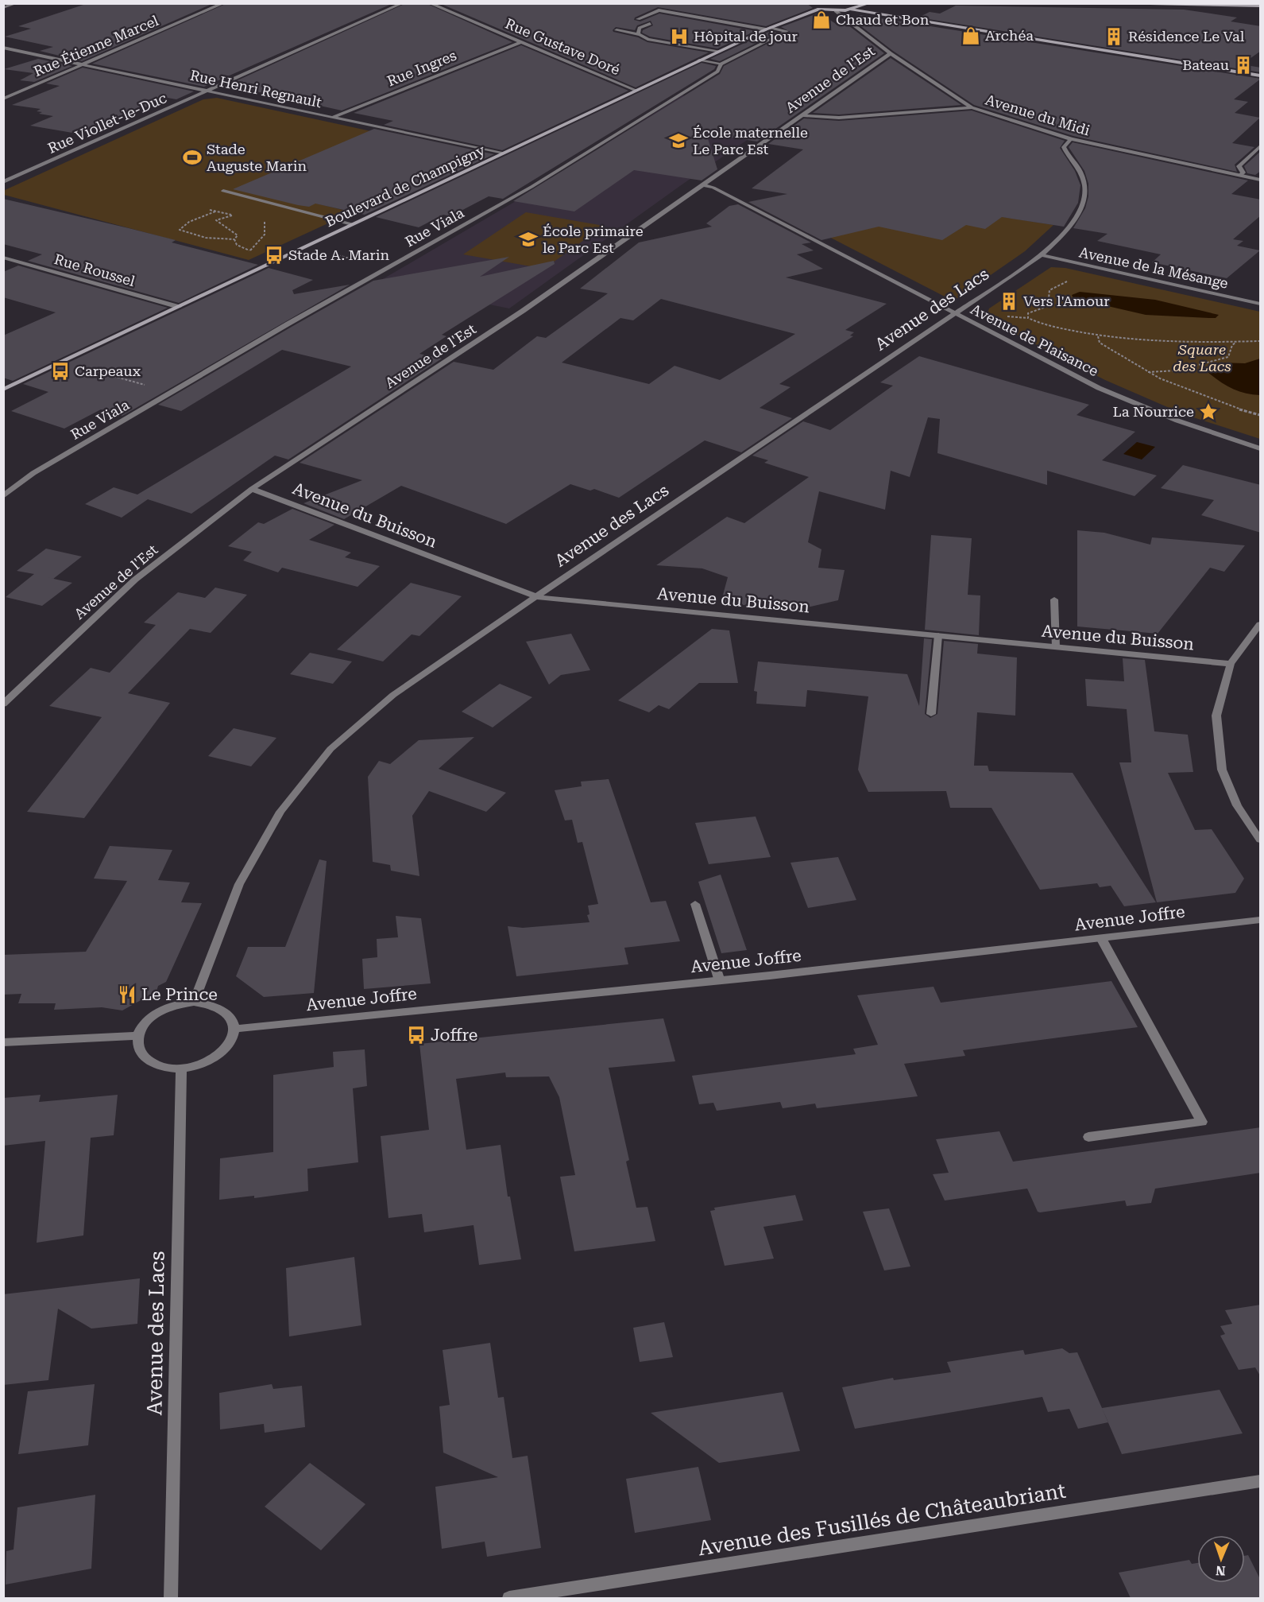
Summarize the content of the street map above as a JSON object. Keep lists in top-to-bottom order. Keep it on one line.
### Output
{"streets":{"main road":["Boulevard de Champigny"],"street":["Rue Étienne Marcel","Rue Gustave Doré","Rue Ingres","Avenue de l'Est","Rue Henri Regnault","Avenue du Midi","Rue Viollet-le-Duc","Rue Viala","Avenue de la Mésange","Rue Roussel","Avenue des Lacs","Avenue de Plaisance","Avenue du Buisson","Avenue Joffre","Avenue des Fusillés de Châteaubriant"]},"crossings":[["Rue Étienne Marcel","Rue Henri Regnault"],["Rue Gustave Doré","Rue Ingres"],["Rue Gustave Doré","Boulevard de Champigny"],["Rue Ingres","Rue Henri Regnault"],["Avenue de l'Est","Avenue du Midi"],["Avenue de l'Est","Avenue de Plaisance"],["Avenue de l'Est","Avenue du Buisson"],["Rue Henri Regnault","Rue Viollet-le-Duc"],["Rue Henri Regnault","Boulevard de Champigny"],["Avenue du Midi","Avenue des Lacs"],["Boulevard de Champigny","Rue Viala"],["Boulevard de Champigny","Rue Roussel"],["Avenue de la Mésange","Avenue des Lacs"],["Avenue des Lacs","Avenue de Plaisance"],["Avenue des Lacs","Avenue du Buisson"],["Avenue des Lacs","Avenue Joffre"]],"parks":["Square des Lacs"],"places":{"shop":["Chaud et Bon","Archéa"],"hospital":["Hôpital de jour"],"building":["Résidence Le Val","Bateau","Vers l'Amour"],"school or university":["École maternelle Le Parc Est","École primaire le Parc Est"],"sports":["Stade Auguste Marin"],"bus stop":["Stade A. Marin","Carpeaux","Joffre"],"place":["La Nourrice"],"restaurant":["Le Prince"]},"north":"bottom"}
